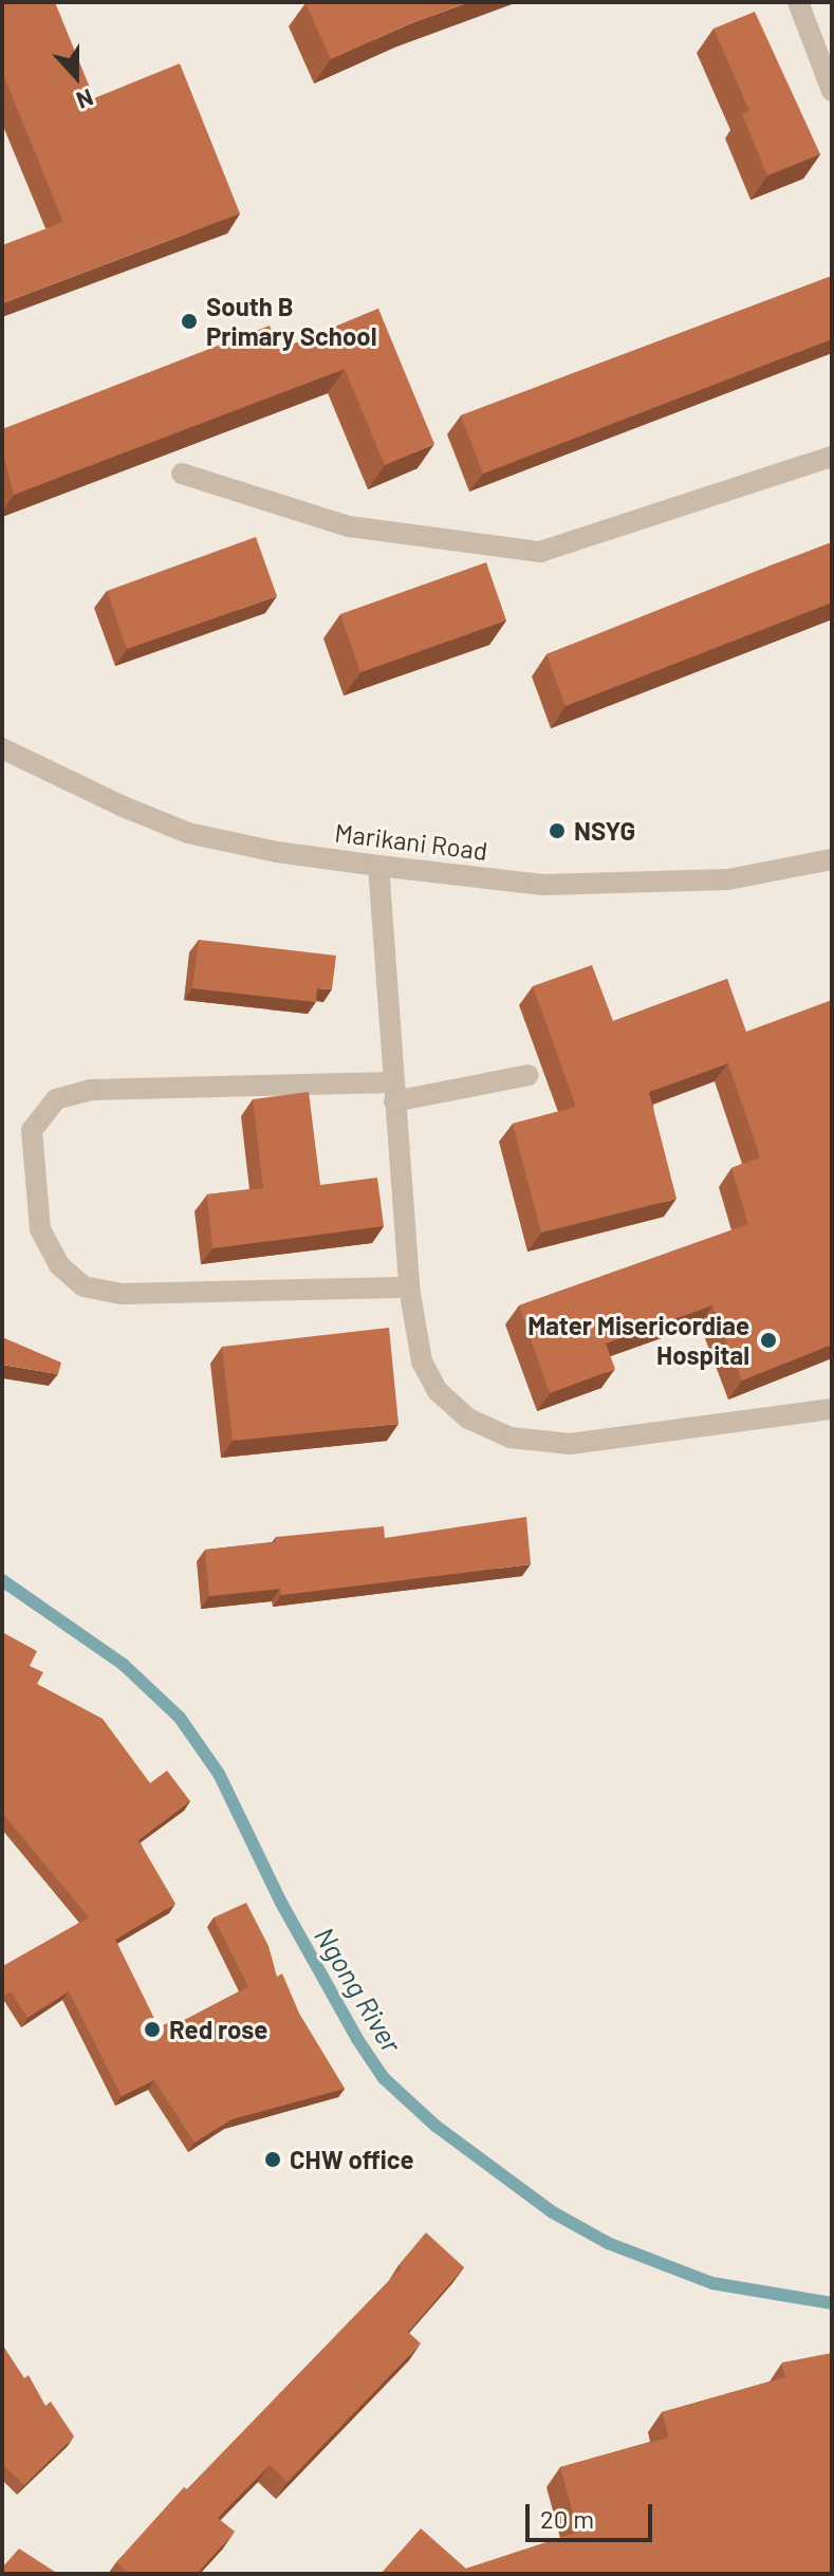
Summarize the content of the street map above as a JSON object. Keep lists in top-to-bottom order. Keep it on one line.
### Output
{"streets":{"street":["Marikani Road"]},"water":["Ngong River"],"places":["South B Primary School","NSYG","Mater Misericordiae Hospital","Red rose","CHW office"],"scale_bar":"20 m","north":"bottom"}
